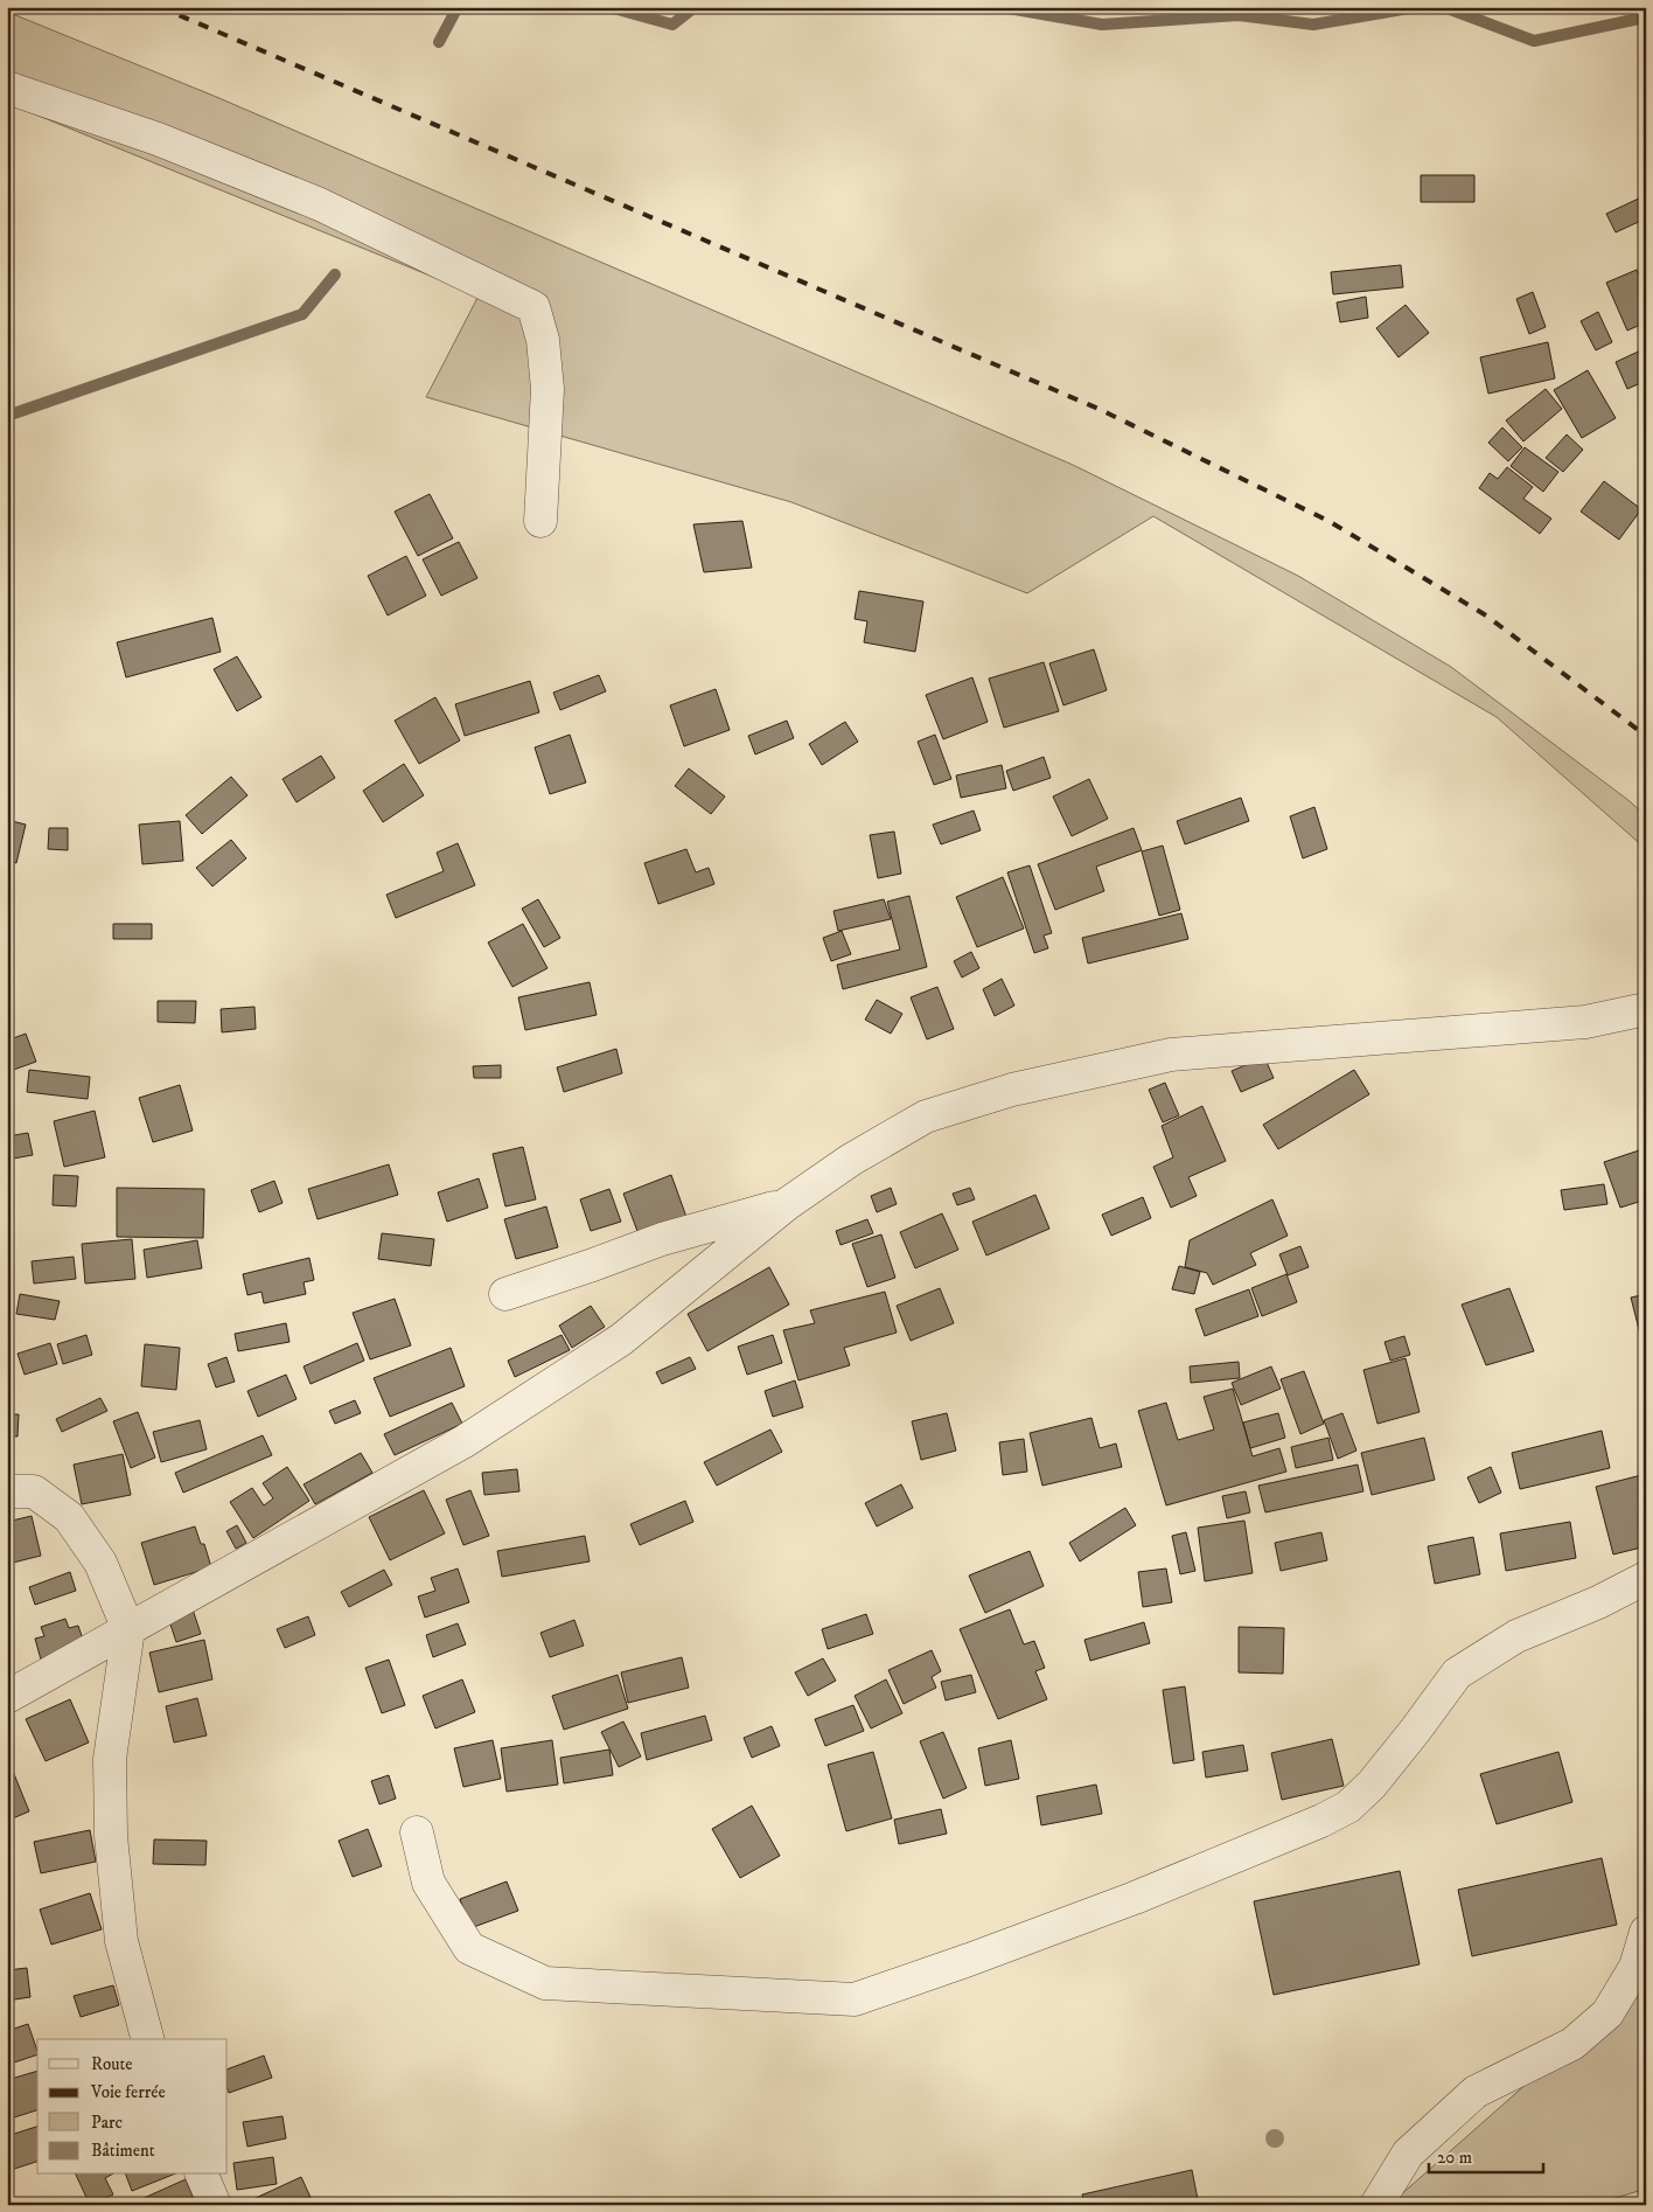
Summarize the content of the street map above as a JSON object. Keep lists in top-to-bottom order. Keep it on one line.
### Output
{"legend":["Route","Voie ferrée","Parc","Bâtiment"],"scale_bar":"20 m"}
